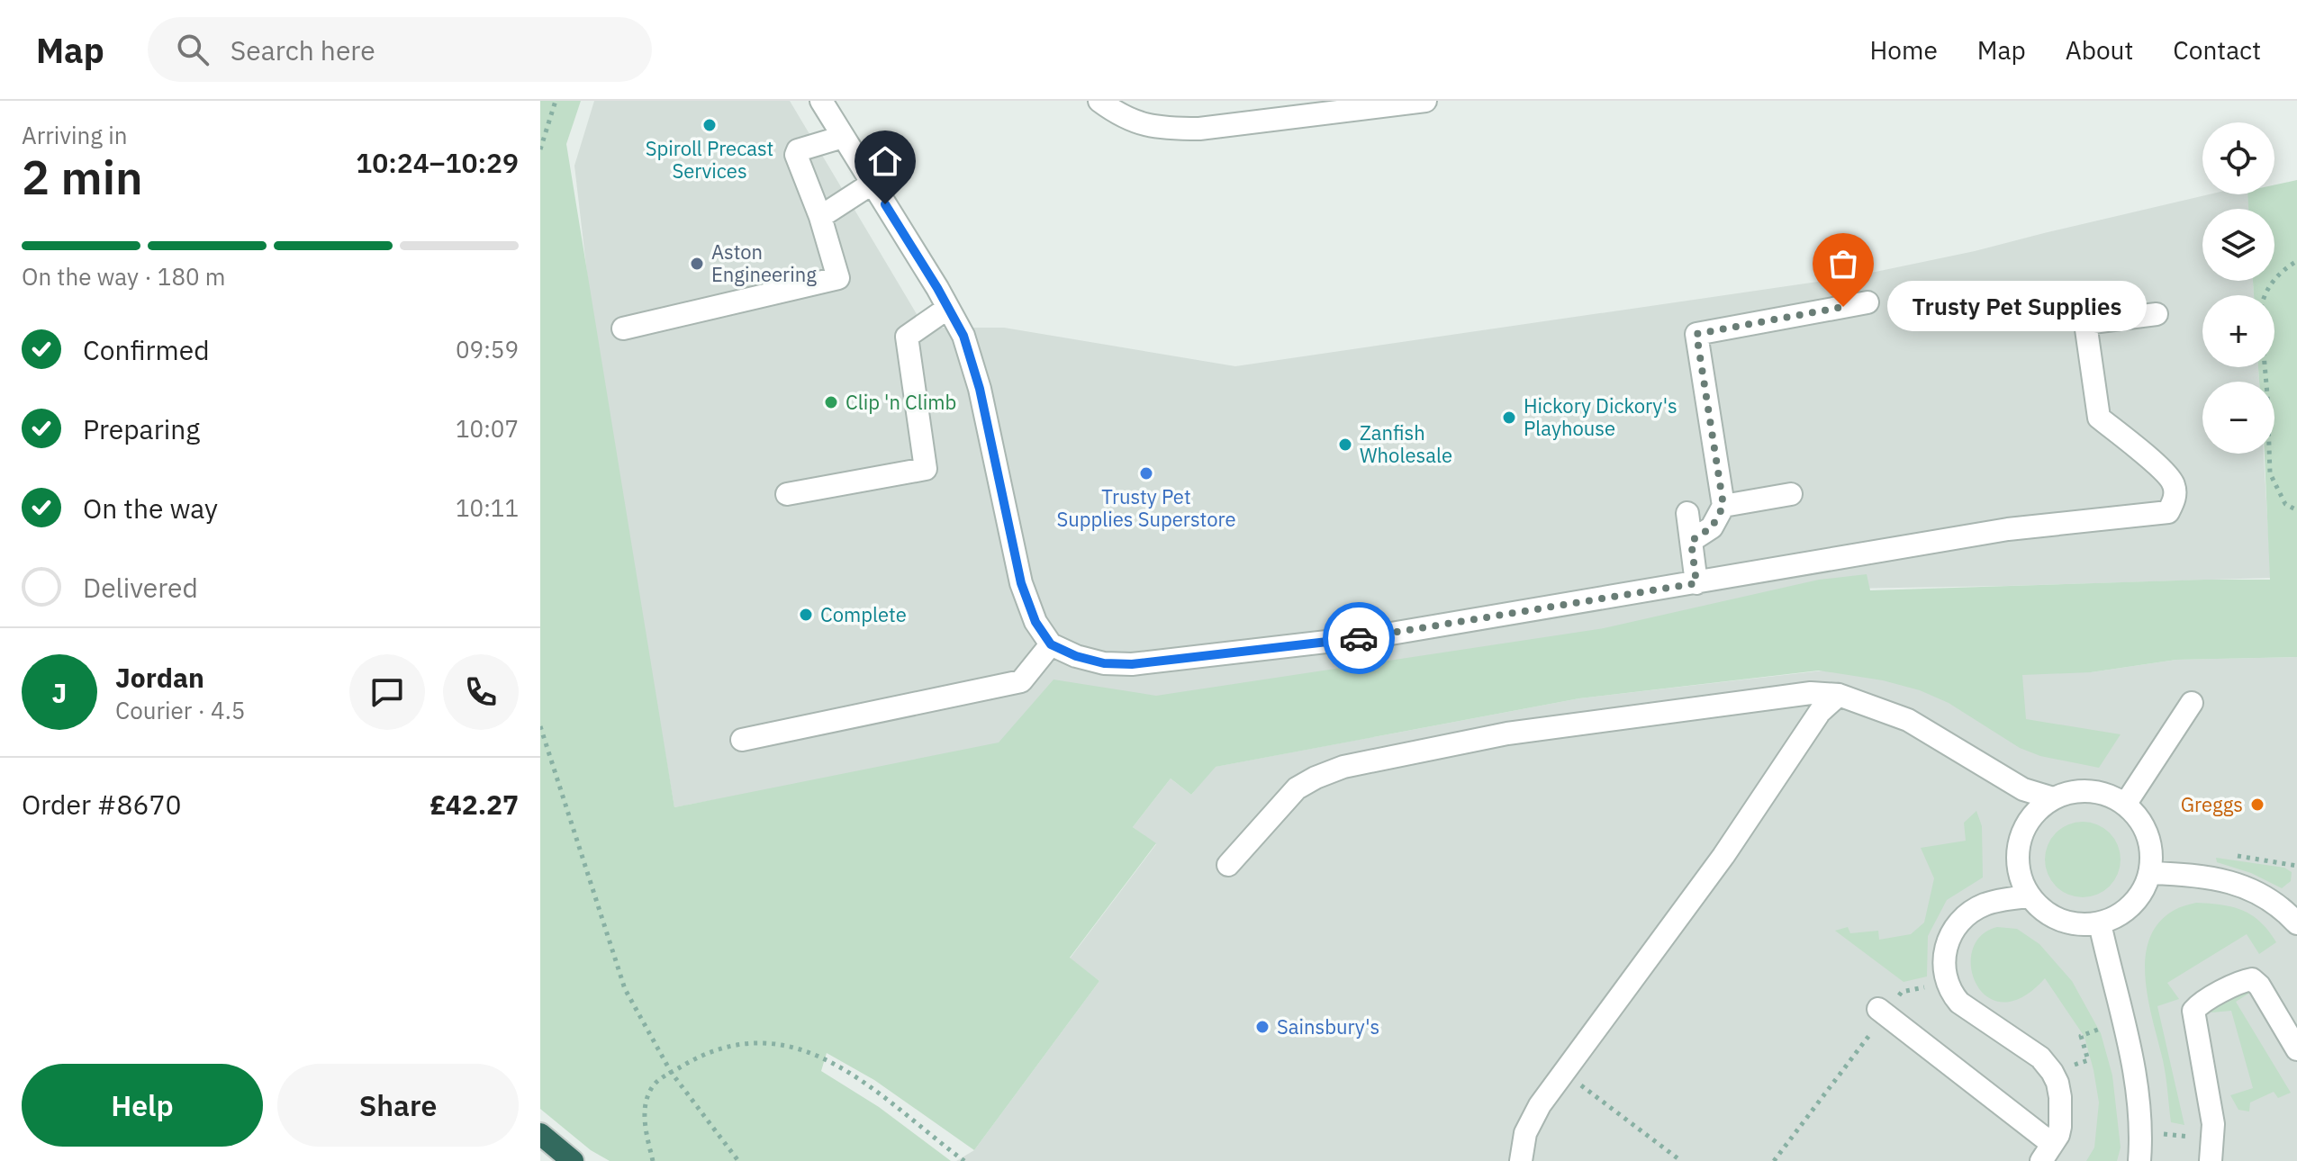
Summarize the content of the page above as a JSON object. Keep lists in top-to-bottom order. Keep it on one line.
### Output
{"places":["Spiroll Precast Services","Aston Engineering","Trusty Pet Supplies","Clip 'n Climb","Hickory Dickory's Playhouse","Zanfish Wholesale","Trusty Pet Supplies Superstore","Complete","Greggs","Sainsbury's"],"page":{"header":"Map","search":"Search here","nav":["Home","Map","About","Contact"],"heading":["2 min","Arriving in","10:24–10:29"],"panel":["Jordan","Courier · 4.5","Order #8670","£42.27"],"map_buttons":["+","−"],"bar":"On the way · 180 m","bubble":"Trusty Pet Supplies","list":[["Confirmed","09:59"],["Preparing","10:07"],["On the way","10:11"],"Delivered"],"round":"J","buttons":["Help","Share"]}}
